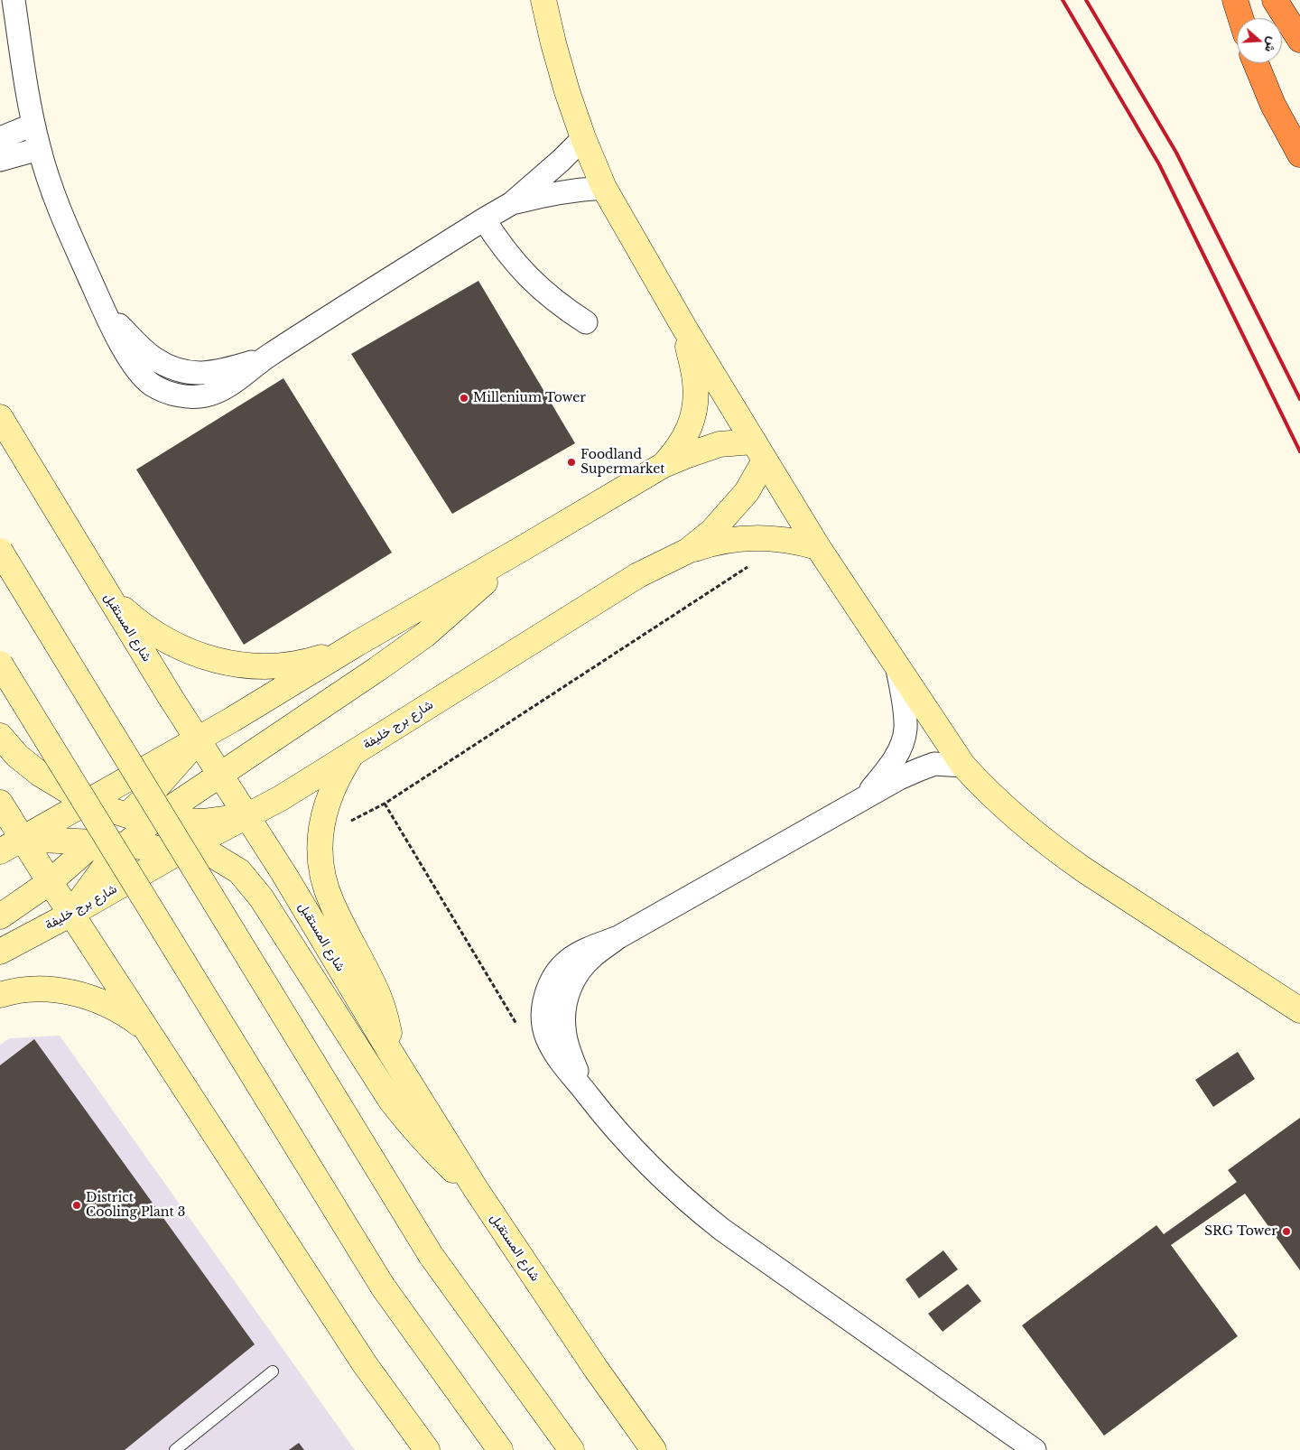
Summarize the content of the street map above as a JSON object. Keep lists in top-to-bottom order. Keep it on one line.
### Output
{"streets":{"street":["شارع المستقبل","شارع برج خليفة"]},"crossings":[["شارع المستقبل","شارع برج خليفة"]],"places":["Millenium Tower","Foodland Supermarket","District Cooling Plant 3","SRG Tower"],"north":"right"}
